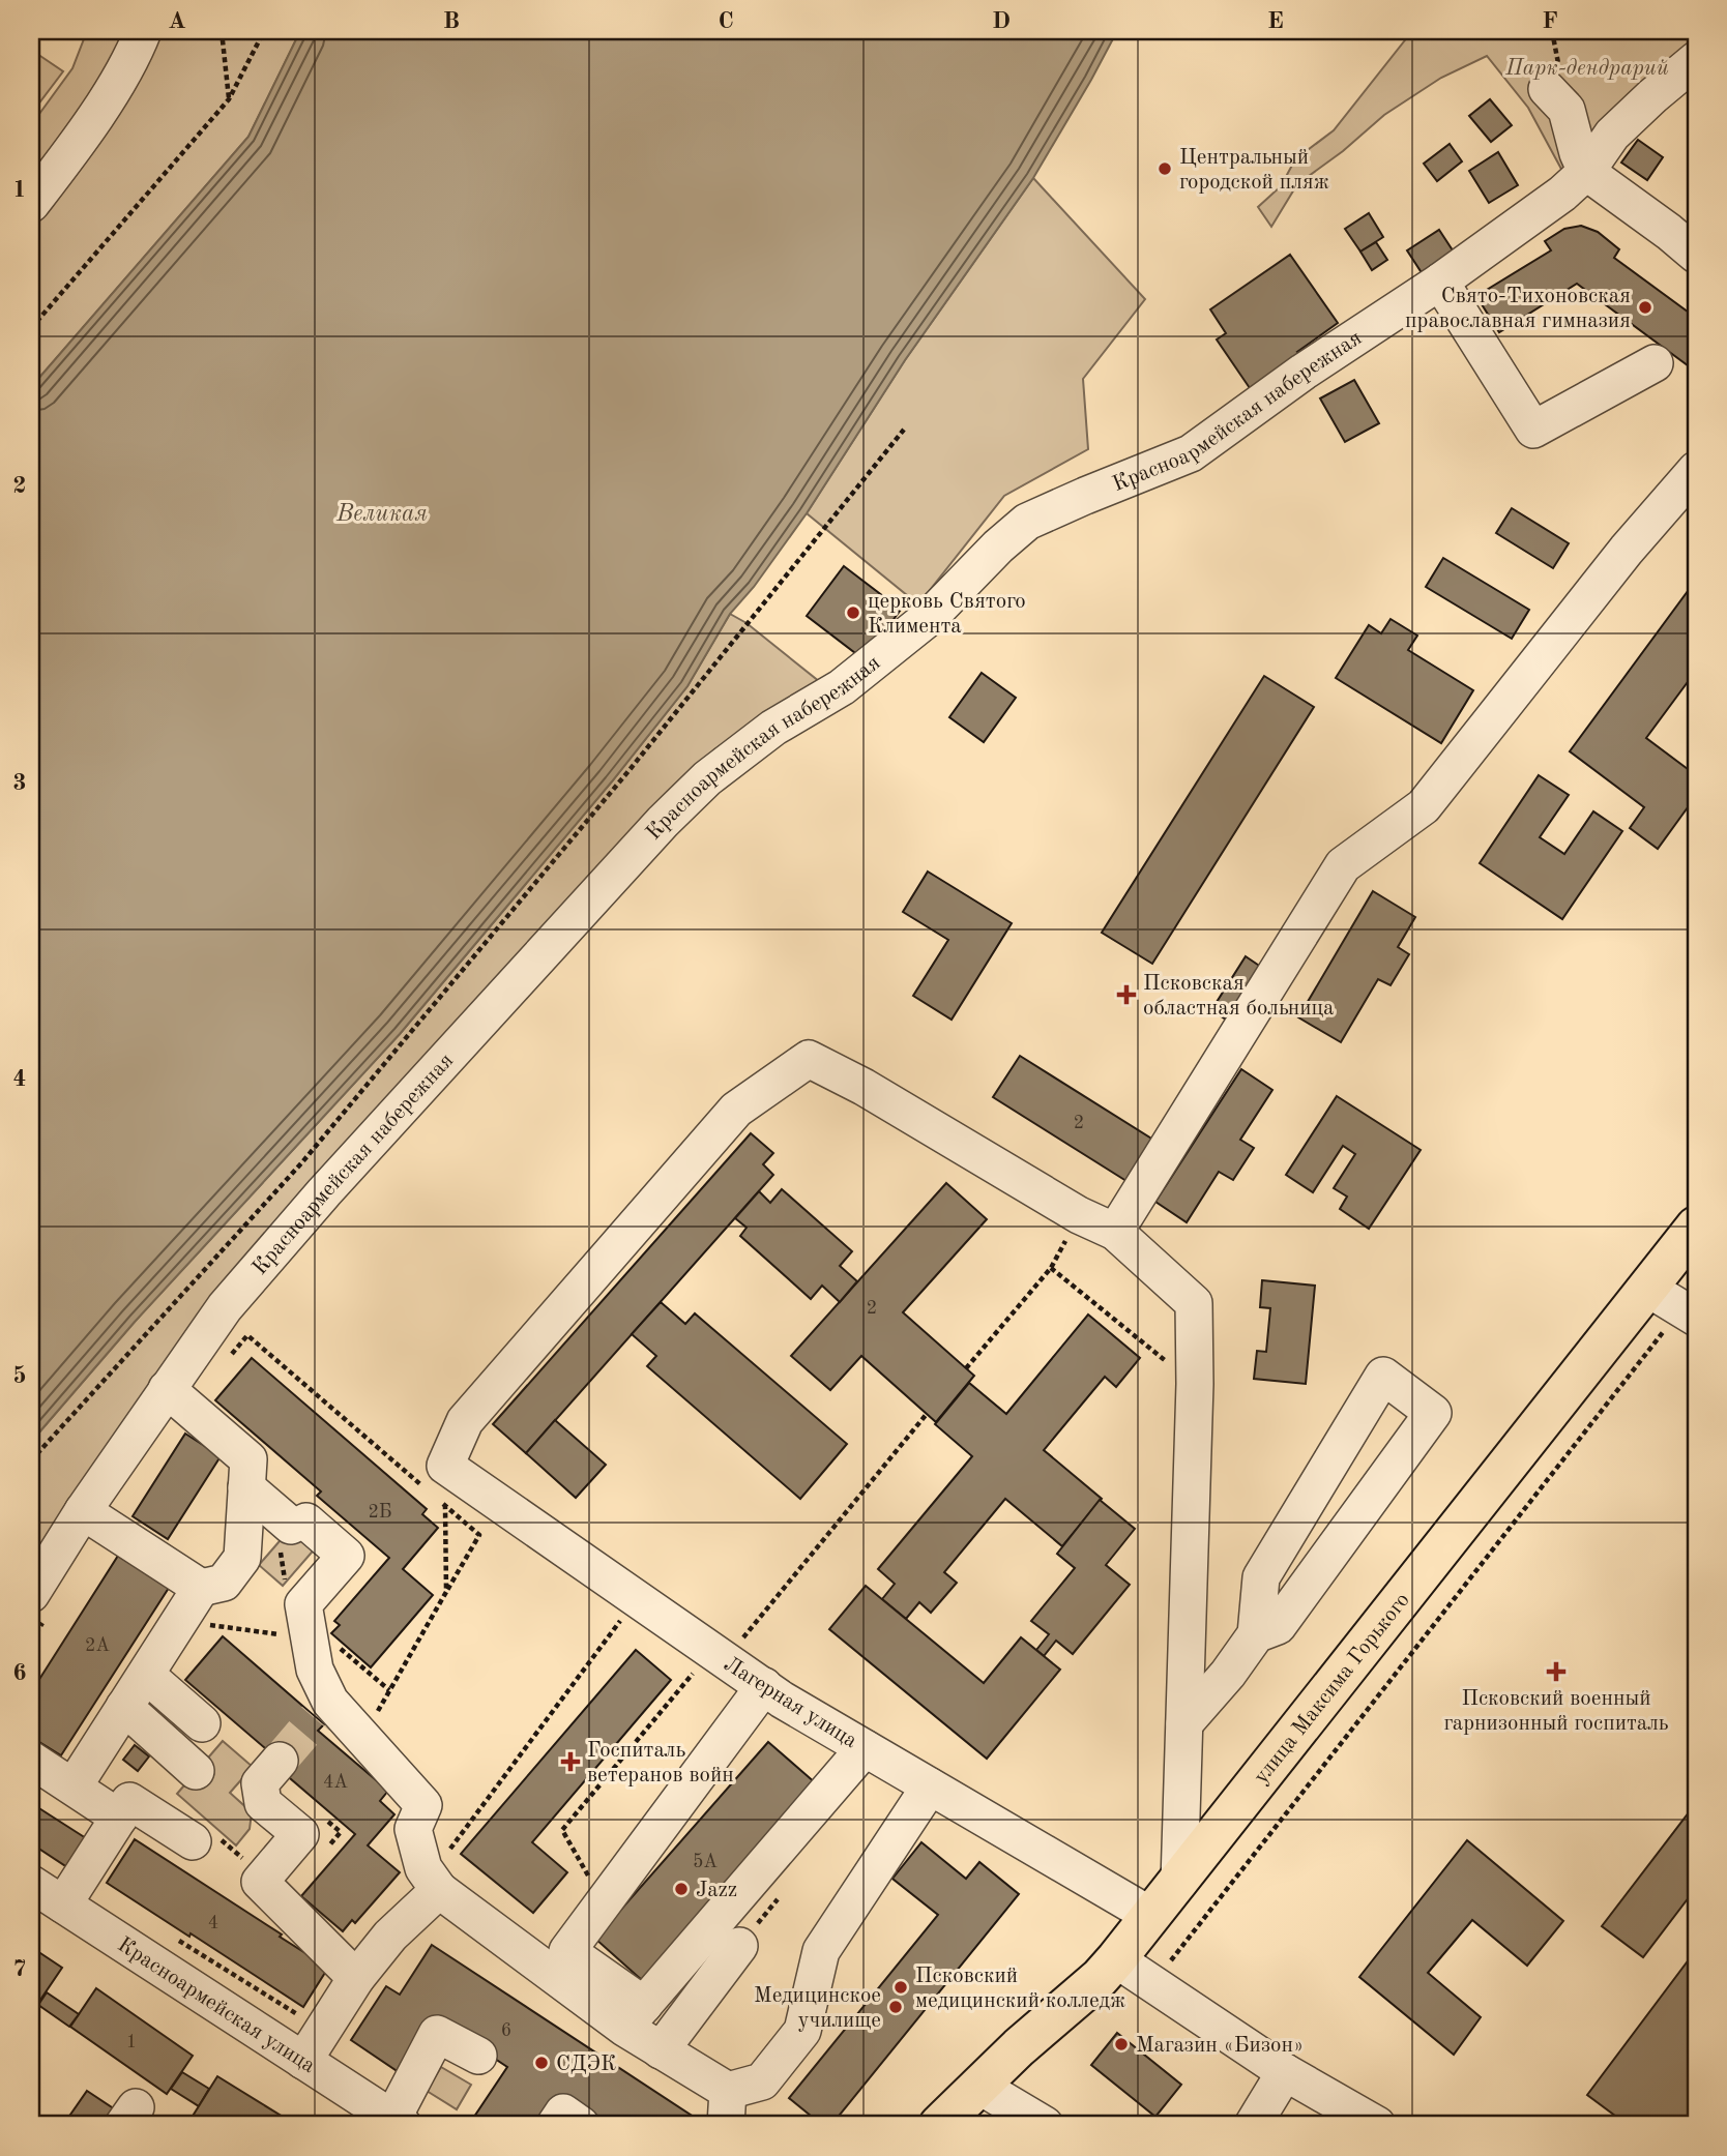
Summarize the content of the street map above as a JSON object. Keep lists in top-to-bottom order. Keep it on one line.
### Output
{"streets":{"main road":["улица Максима Горького"],"street":["Красноармейская набережная","Лагерная улица","Красноармейская улица"]},"crossings":[["улица Максима Горького","Лагерная улица"]],"water":["Великая"],"parks":["Парк-дендрарий"],"places":{"other":["Центральный городской пляж","Свято-Тихоновская православная гимназия","церковь Святого Климента","Jazz","Псковский медицинский колледж","Медицинское училище","Магазин «Бизон»","СДЭК"],"health":["Псковская областная больница","Псковский военный гарнизонный госпиталь","Госпиталь ветеранов войн"]},"house_numbers":["2","2","2Б","2А","4А","5А","4","6","1"],"grid":{"columns":["A","B","C","D","E","F"],"rows":["1","2","3","4","5","6","7"]}}
